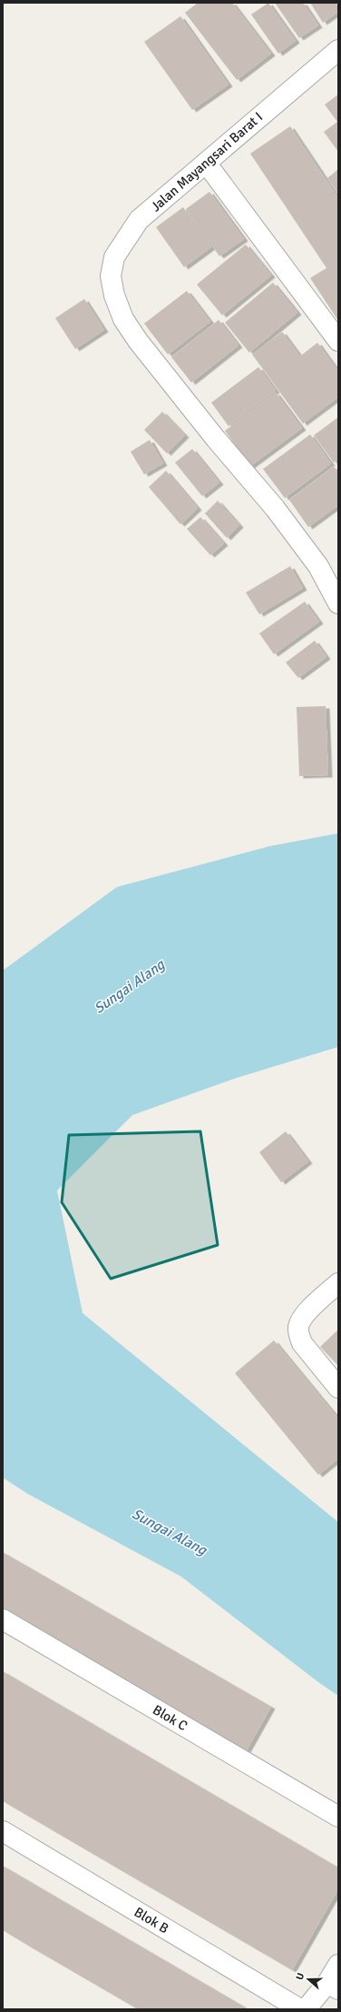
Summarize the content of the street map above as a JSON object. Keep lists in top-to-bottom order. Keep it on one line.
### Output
{"streets":{"street":["Jalan Mayangsari Barat I","Blok C","Blok B"]},"water":["Sungai Alang"],"north":"left"}
